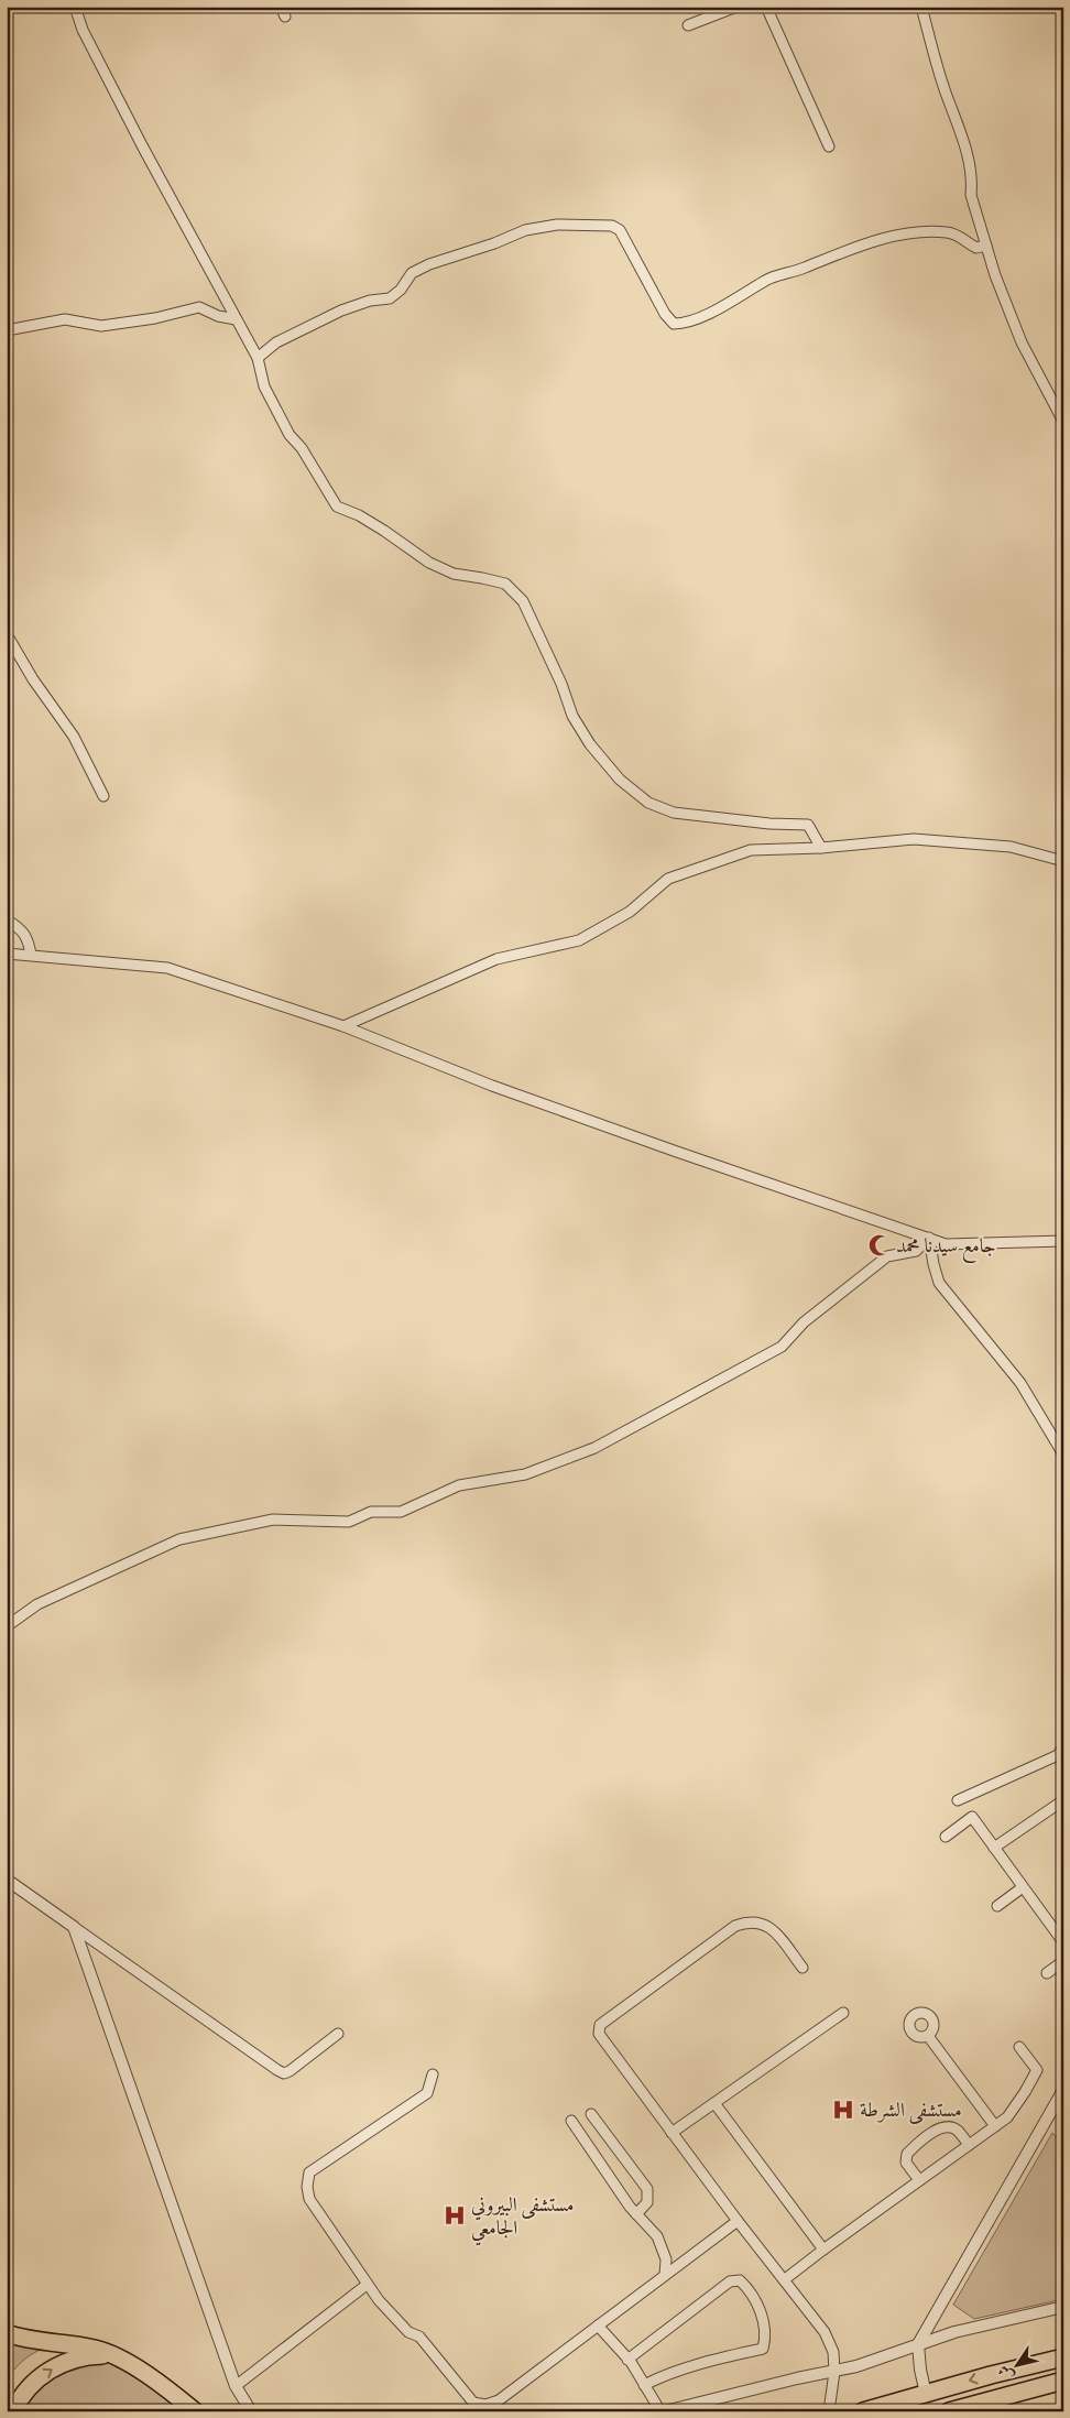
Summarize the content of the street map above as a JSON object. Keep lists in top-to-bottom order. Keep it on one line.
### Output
{"places":{"mosque":["جامع سيدنا محمد"],"hospital":["مستشفى الشرطة","مستشفى البيروني الجامعي"]},"north":"bottom left"}
